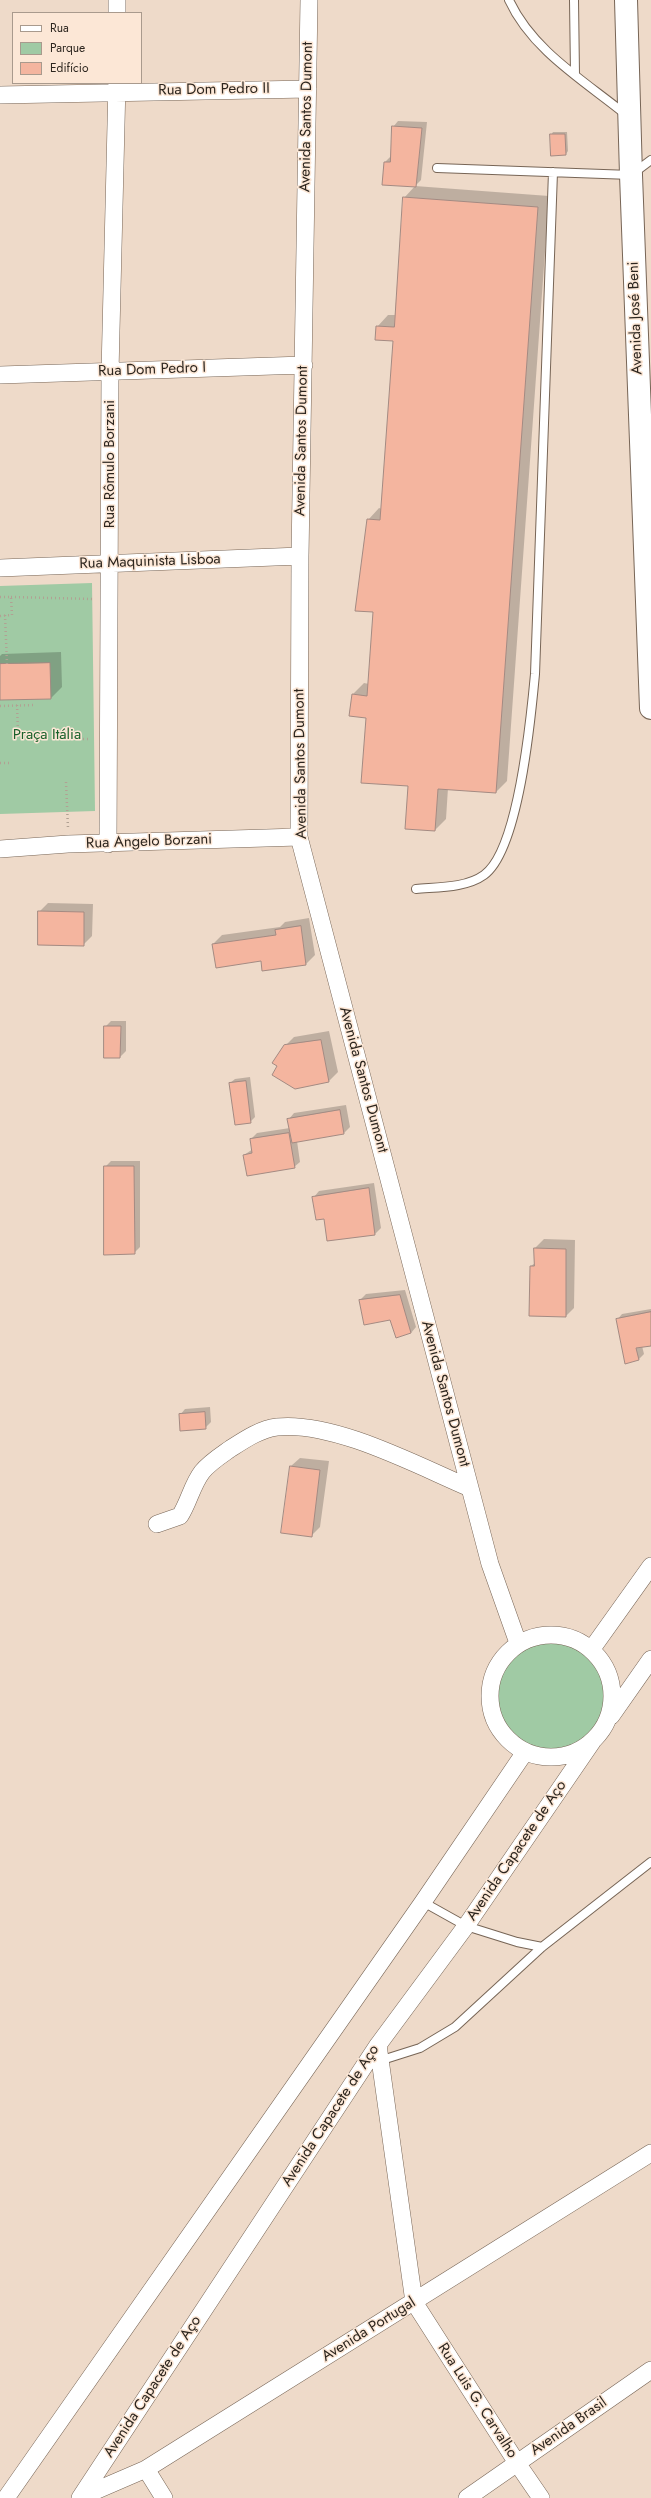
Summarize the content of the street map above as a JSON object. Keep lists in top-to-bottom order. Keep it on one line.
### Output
{"streets":{"main road":["Avenida José Beni"],"street":["Rua Dom Pedro II","Avenida Santos Dumont","Rua Dom Pedro I","Rua Rômulo Borzani","Rua Maquinista Lisboa","Rua Angelo Borzani","Avenida Capacete de Aço","Avenida Portugal","Rua Luis G. Carvalho","Avenida Brasil"]},"crossings":[["Rua Dom Pedro II","Avenida Santos Dumont"],["Rua Dom Pedro II","Rua Rômulo Borzani"],["Avenida Santos Dumont","Rua Dom Pedro I"],["Avenida Santos Dumont","Rua Maquinista Lisboa"],["Avenida Santos Dumont","Rua Angelo Borzani"],["Avenida Santos Dumont","Avenida Capacete de Aço"],["Rua Dom Pedro I","Rua Rômulo Borzani"],["Rua Rômulo Borzani","Rua Maquinista Lisboa"],["Rua Rômulo Borzani","Rua Angelo Borzani"],["Avenida Capacete de Aço","Avenida Portugal"],["Avenida Portugal","Rua Luis G. Carvalho"],["Rua Luis G. Carvalho","Avenida Brasil"]],"parks":["Praça Itália"],"legend":["Rua","Parque","Edifício"]}
